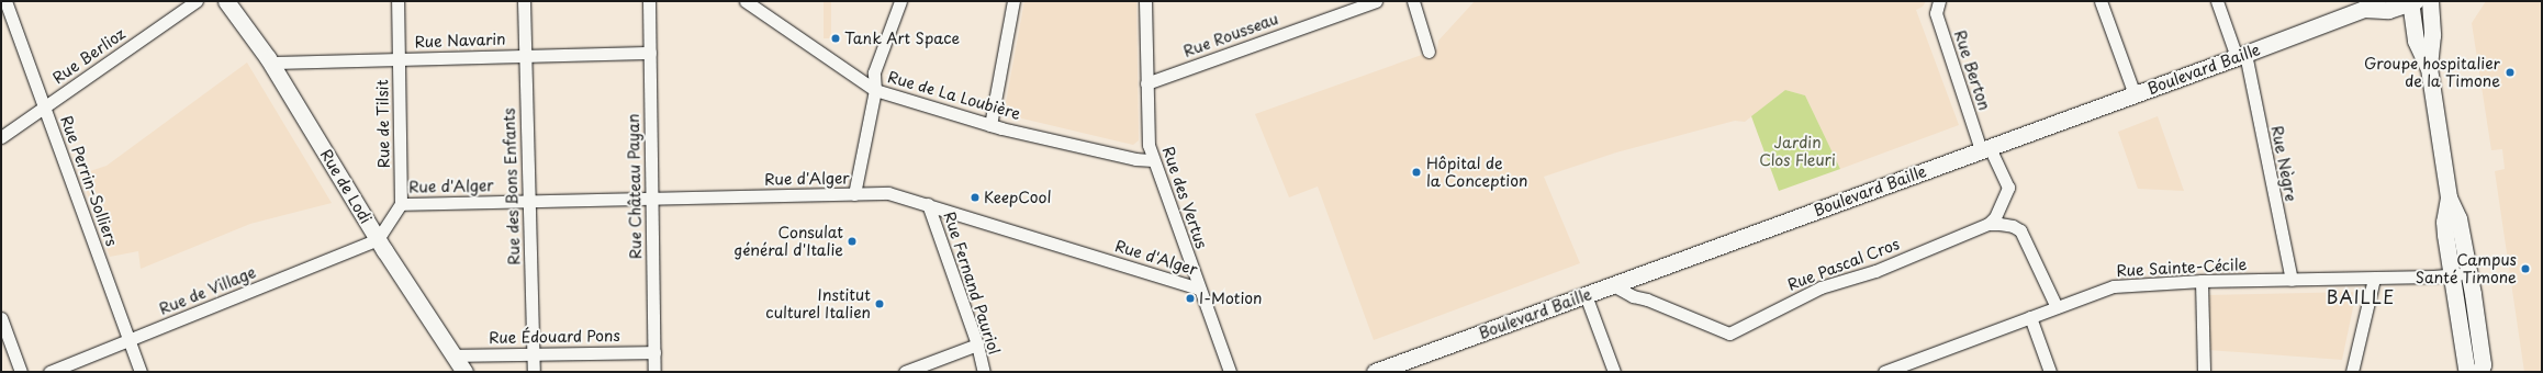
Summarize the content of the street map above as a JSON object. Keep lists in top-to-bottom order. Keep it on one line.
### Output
{"streets":{"main road":["Boulevard Baille","Rue de Lodi"],"street":["Rue Rousseau","Rue Navarin","Rue Berlioz","Rue Berton","Rue de La Loubière","Rue de Tilsit","Rue Nègre","Rue d'Alger","Rue Perrin-Solliers","Rue des Bons Enfants","Rue Château Payan","Rue des Vertus","Rue Pascal Cros","Rue Sainte-Cécile","Rue Fernand Pauriol","Rue de Village","Rue Édouard Pons"]},"crossings":[["Rue Rousseau","Rue des Vertus"],["Rue Navarin","Rue de Tilsit"],["Rue Navarin","Rue de Lodi"],["Rue Navarin","Rue des Bons Enfants"],["Rue Navarin","Rue Château Payan"],["Rue Berlioz","Rue Perrin-Solliers"],["Boulevard Baille","Rue Berton"],["Boulevard Baille","Rue Nègre"],["Boulevard Baille","Rue Pascal Cros"],["Rue de La Loubière","Rue des Vertus"],["Rue de Tilsit","Rue d'Alger"],["Rue Nègre","Rue Sainte-Cécile"],["Rue d'Alger","Rue des Bons Enfants"],["Rue d'Alger","Rue Château Payan"],["Rue d'Alger","Rue des Vertus"],["Rue d'Alger","Rue Fernand Pauriol"],["Rue Perrin-Solliers","Rue de Village"],["Rue de Lodi","Rue de Village"],["Rue de Lodi","Rue Édouard Pons"],["Rue des Bons Enfants","Rue Édouard Pons"],["Rue Château Payan","Rue Édouard Pons"],["Rue Pascal Cros","Rue Sainte-Cécile"]],"districts":["BAILLE"],"parks":["Jardin Clos Fleuri"],"places":["Tank Art Space","Groupe hospitalier de la Timone","Hôpital de la Conception","KeepCool","Consulat général d'Italie","Campus Santé Timone","I-Motion","Institut culturel Italien"]}
